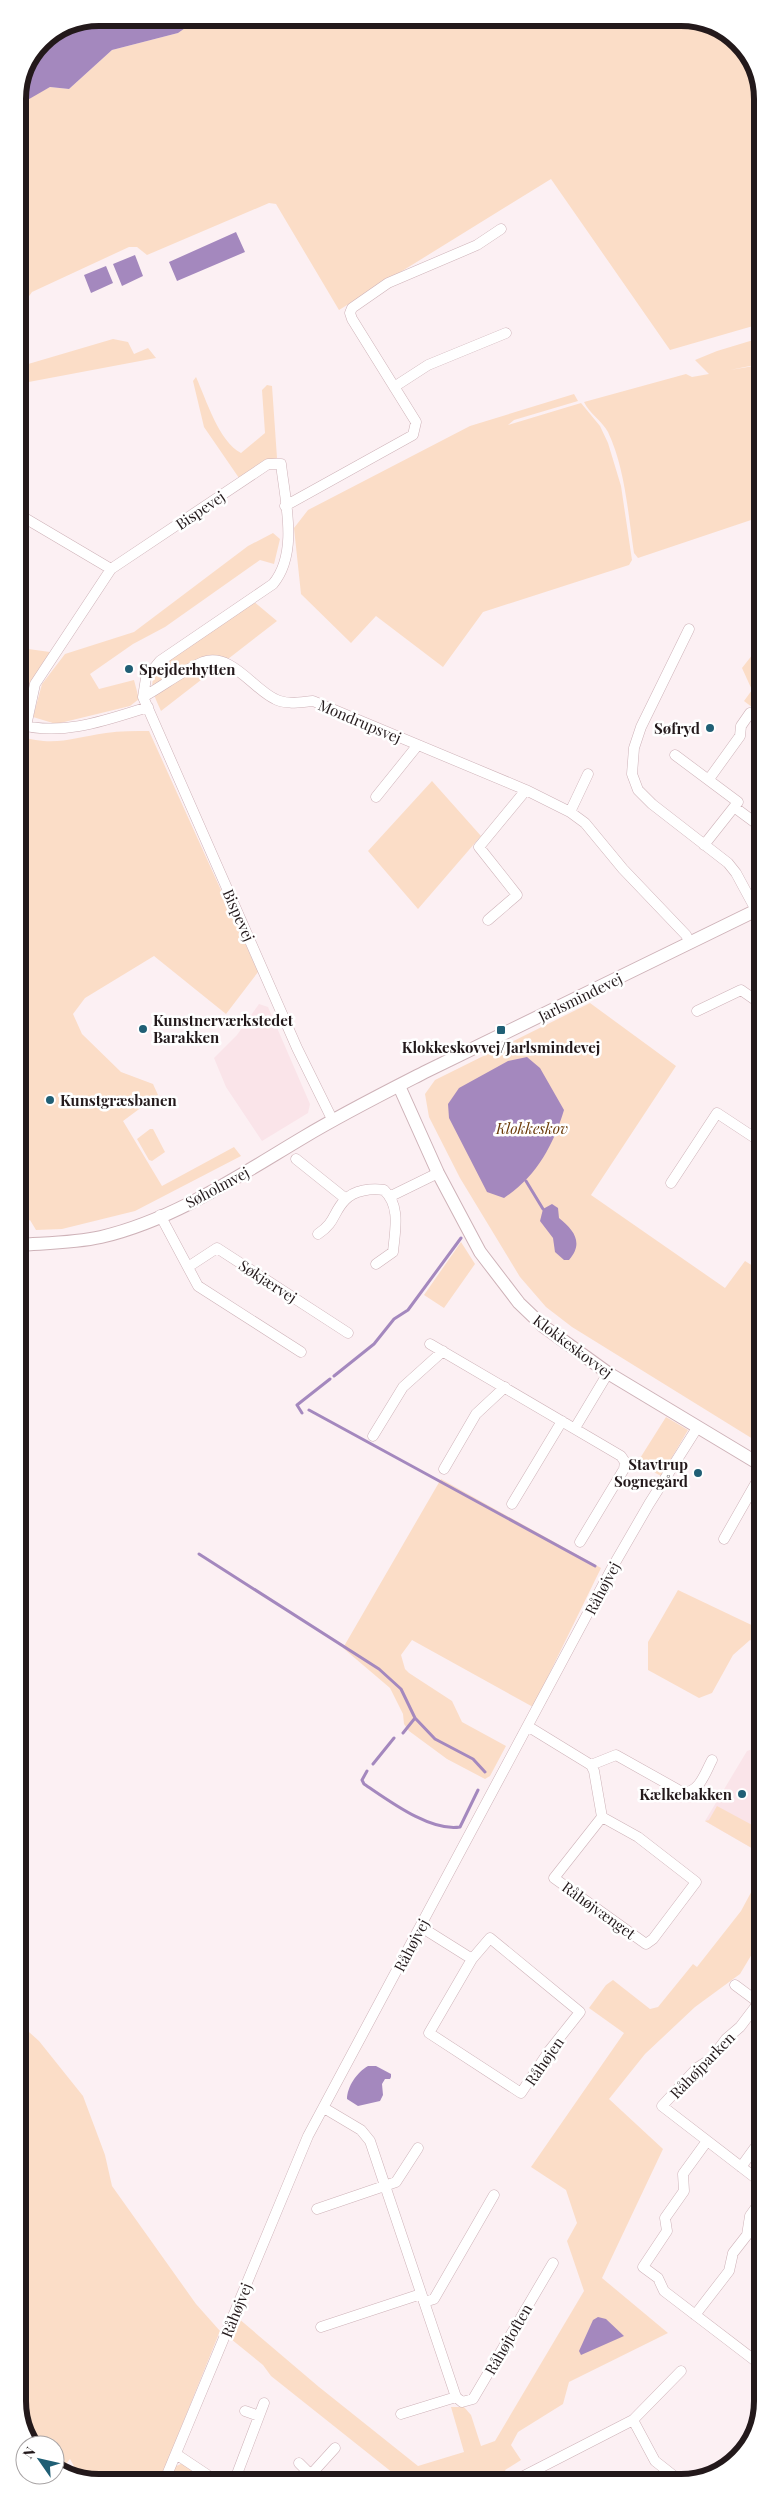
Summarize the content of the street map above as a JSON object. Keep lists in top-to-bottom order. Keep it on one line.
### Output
{"streets":{"street":["Bispevej","Mondrupsvej","Jarlsmindevej","Søholmvej","Søkjærvej","Klokkeskovvej","Råhøjvej","Råhøjvænget","Råhøjen","Råhøjparken","Råhøjtoften"]},"crossings":[["Bispevej","Mondrupsvej"],["Bispevej","Søholmvej"],["Mondrupsvej","Jarlsmindevej"],["Jarlsmindevej","Søholmvej"],["Jarlsmindevej","Klokkeskovvej"],["Søholmvej","Klokkeskovvej"],["Klokkeskovvej","Råhøjvej"]],"parks":["Klokkeskov"],"places":{"other":["Spejderhytten","Søfryd","Kunstnerværkstedet Barakken","Kunstgræsbanen","Stavtrup Sognegård","Kælkebakken"],"transit":["Klokkeskovvej/Jarlsmindevej"]},"north":"top left"}
